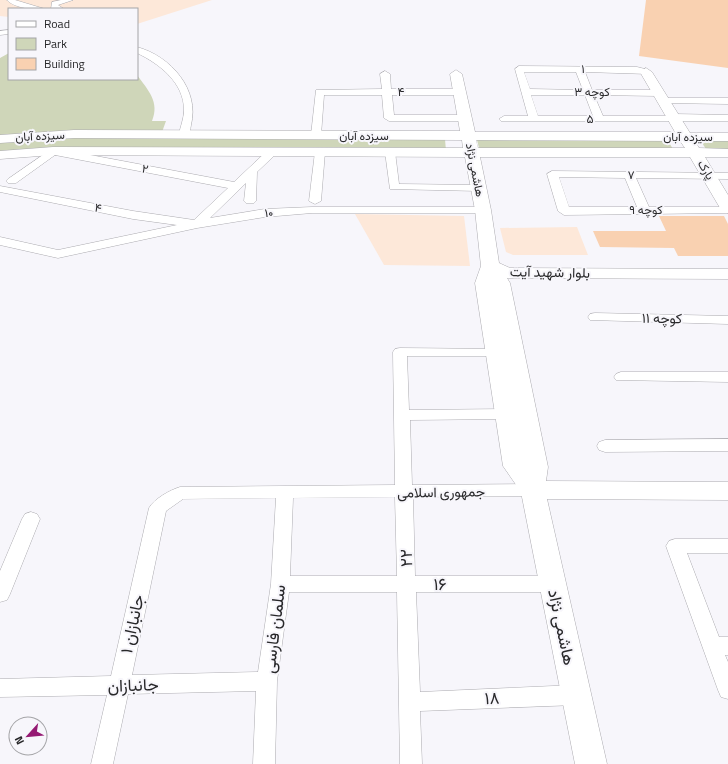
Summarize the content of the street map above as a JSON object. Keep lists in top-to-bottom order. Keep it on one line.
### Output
{"streets":{"main road":["سیزده آبان","هاشمی نژاد","پارک","بلوار شهید آیت","جمهوری اسلامی"],"street":["۱","۴","کوچه ۳","۵","۲","۷","کوچه ۹","۱۰","کوچه ۱۱","۲۲","۱۶","جانبازان ۱","سلمان فارسی","جانبازان","۱۸"]},"crossings":[["۱","کوچه ۳"],["۱","پارک"],["۴","سیزده آبان"],["۴","هاشمی نژاد"],["۴","۱۰"],["کوچه ۳","پارک"],["۵","پارک"],["سیزده آبان","۲"],["سیزده آبان","هاشمی نژاد"],["سیزده آبان","پارک"],["هاشمی نژاد","۱۰"],["هاشمی نژاد","بلوار شهید آیت"],["هاشمی نژاد","جمهوری اسلامی"],["هاشمی نژاد","۲۲"],["هاشمی نژاد","۱۶"],["هاشمی نژاد","۱۸"],["پارک","۷"],["پارک","کوچه ۹"],["۷","کوچه ۹"],["جمهوری اسلامی","۲۲"],["جمهوری اسلامی","جانبازان ۱"],["جمهوری اسلامی","سلمان فارسی"],["۲۲","۱۶"],["۲۲","۱۸"],["۱۶","سلمان فارسی"],["جانبازان ۱","جانبازان"],["سلمان فارسی","جانبازان"]],"legend":["Road","Park","Building"],"north":"bottom left"}
